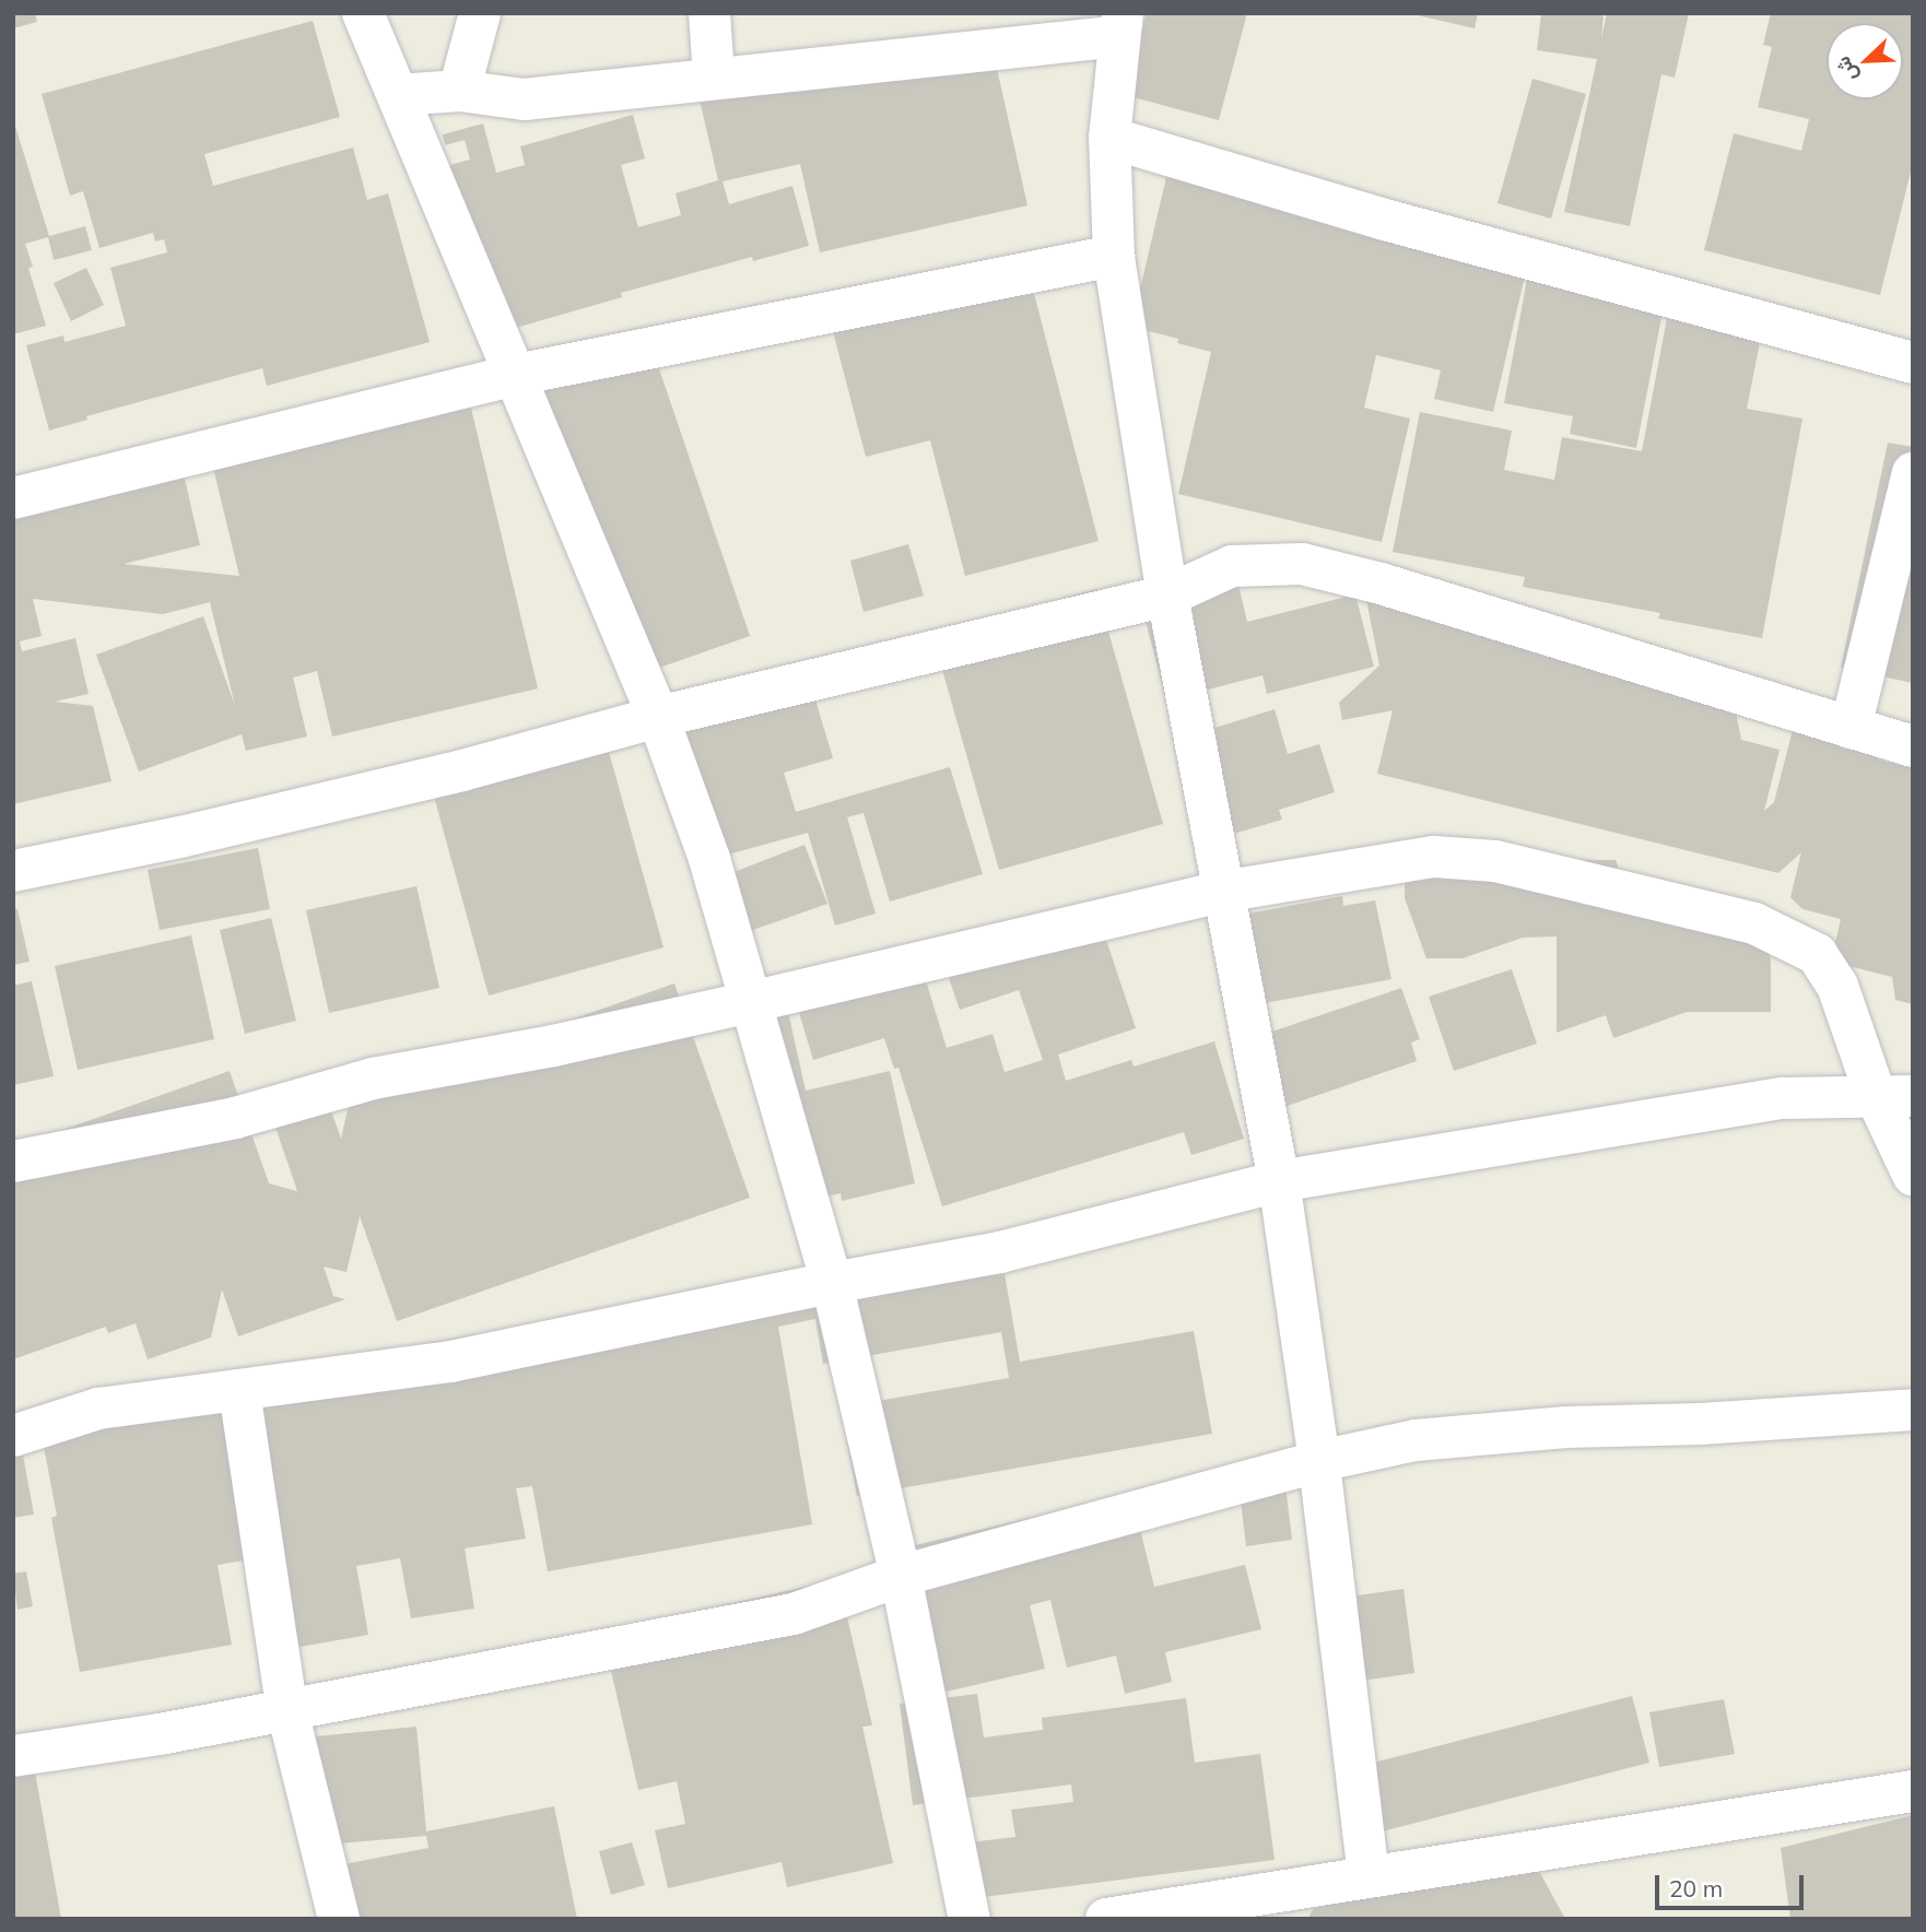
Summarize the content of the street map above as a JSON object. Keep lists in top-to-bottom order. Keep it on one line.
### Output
{"scale_bar":"20 m","north":"bottom left"}
